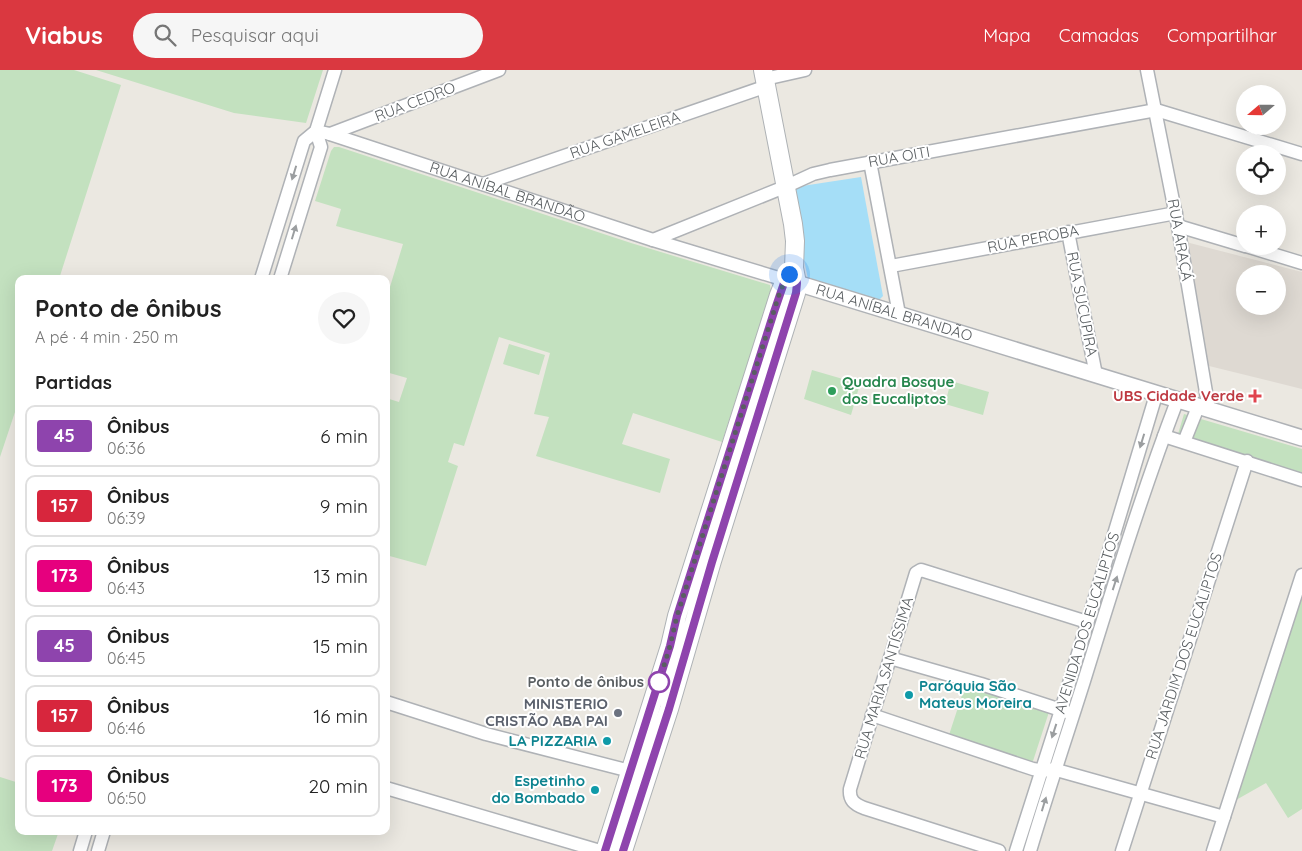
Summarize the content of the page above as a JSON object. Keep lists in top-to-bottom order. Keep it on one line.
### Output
{"streets":{"street":["RUA CEDRO","RUA GAMELEIRA","RUA OITI","RUA ANÍBAL BRANDÃO","RUA PEROBA","RUA ARAÇÁ","RUA SUCUPIRA","AVENIDA DOS EUCALIPTOS","RUA JARDIM DOS EUCALIPTOS","RUA MARIA SANTÍSSIMA"]},"crossings":[["RUA CEDRO","RUA ANÍBAL BRANDÃO"],["RUA GAMELEIRA","RUA ANÍBAL BRANDÃO"],["RUA OITI","RUA ANÍBAL BRANDÃO"],["RUA OITI","RUA ARAÇÁ"],["RUA ANÍBAL BRANDÃO","RUA ARAÇÁ"],["RUA ANÍBAL BRANDÃO","RUA SUCUPIRA"],["RUA ANÍBAL BRANDÃO","AVENIDA DOS EUCALIPTOS"],["RUA PEROBA","RUA ARAÇÁ"],["RUA PEROBA","RUA SUCUPIRA"],["AVENIDA DOS EUCALIPTOS","RUA MARIA SANTÍSSIMA"]],"places":{"other":["Quadra Bosque dos Eucaliptos","Ponto de ônibus","Paróquia São Mateus Moreira","MINISTERIO CRISTÃO ABA PAI","LA PIZZARIA","Espetinho do Bombado"],"health":["UBS Cidade Verde"]},"lines":["bus line 45"],"north":"left","page":{"header":"Viabus","search":"Pesquisar aqui","nav":["Mapa","Camadas","Compartilhar"],"map_buttons":["+","−"],"heading":[["Ponto de ônibus","A pé · 4 min · 250 m"],"Partidas"],"list":[{"mark":"45","name":"Ônibus","note":"06:36","value":"6 min"},{"mark":"157","name":"Ônibus","note":"06:39","value":"9 min"},{"mark":"173","name":"Ônibus","note":"06:43","value":"13 min"},{"mark":"45","name":"Ônibus","note":"06:45","value":"15 min"},{"mark":"157","name":"Ônibus","note":"06:46","value":"16 min"},{"mark":"173","name":"Ônibus","note":"06:50","value":"20 min"}]}}
